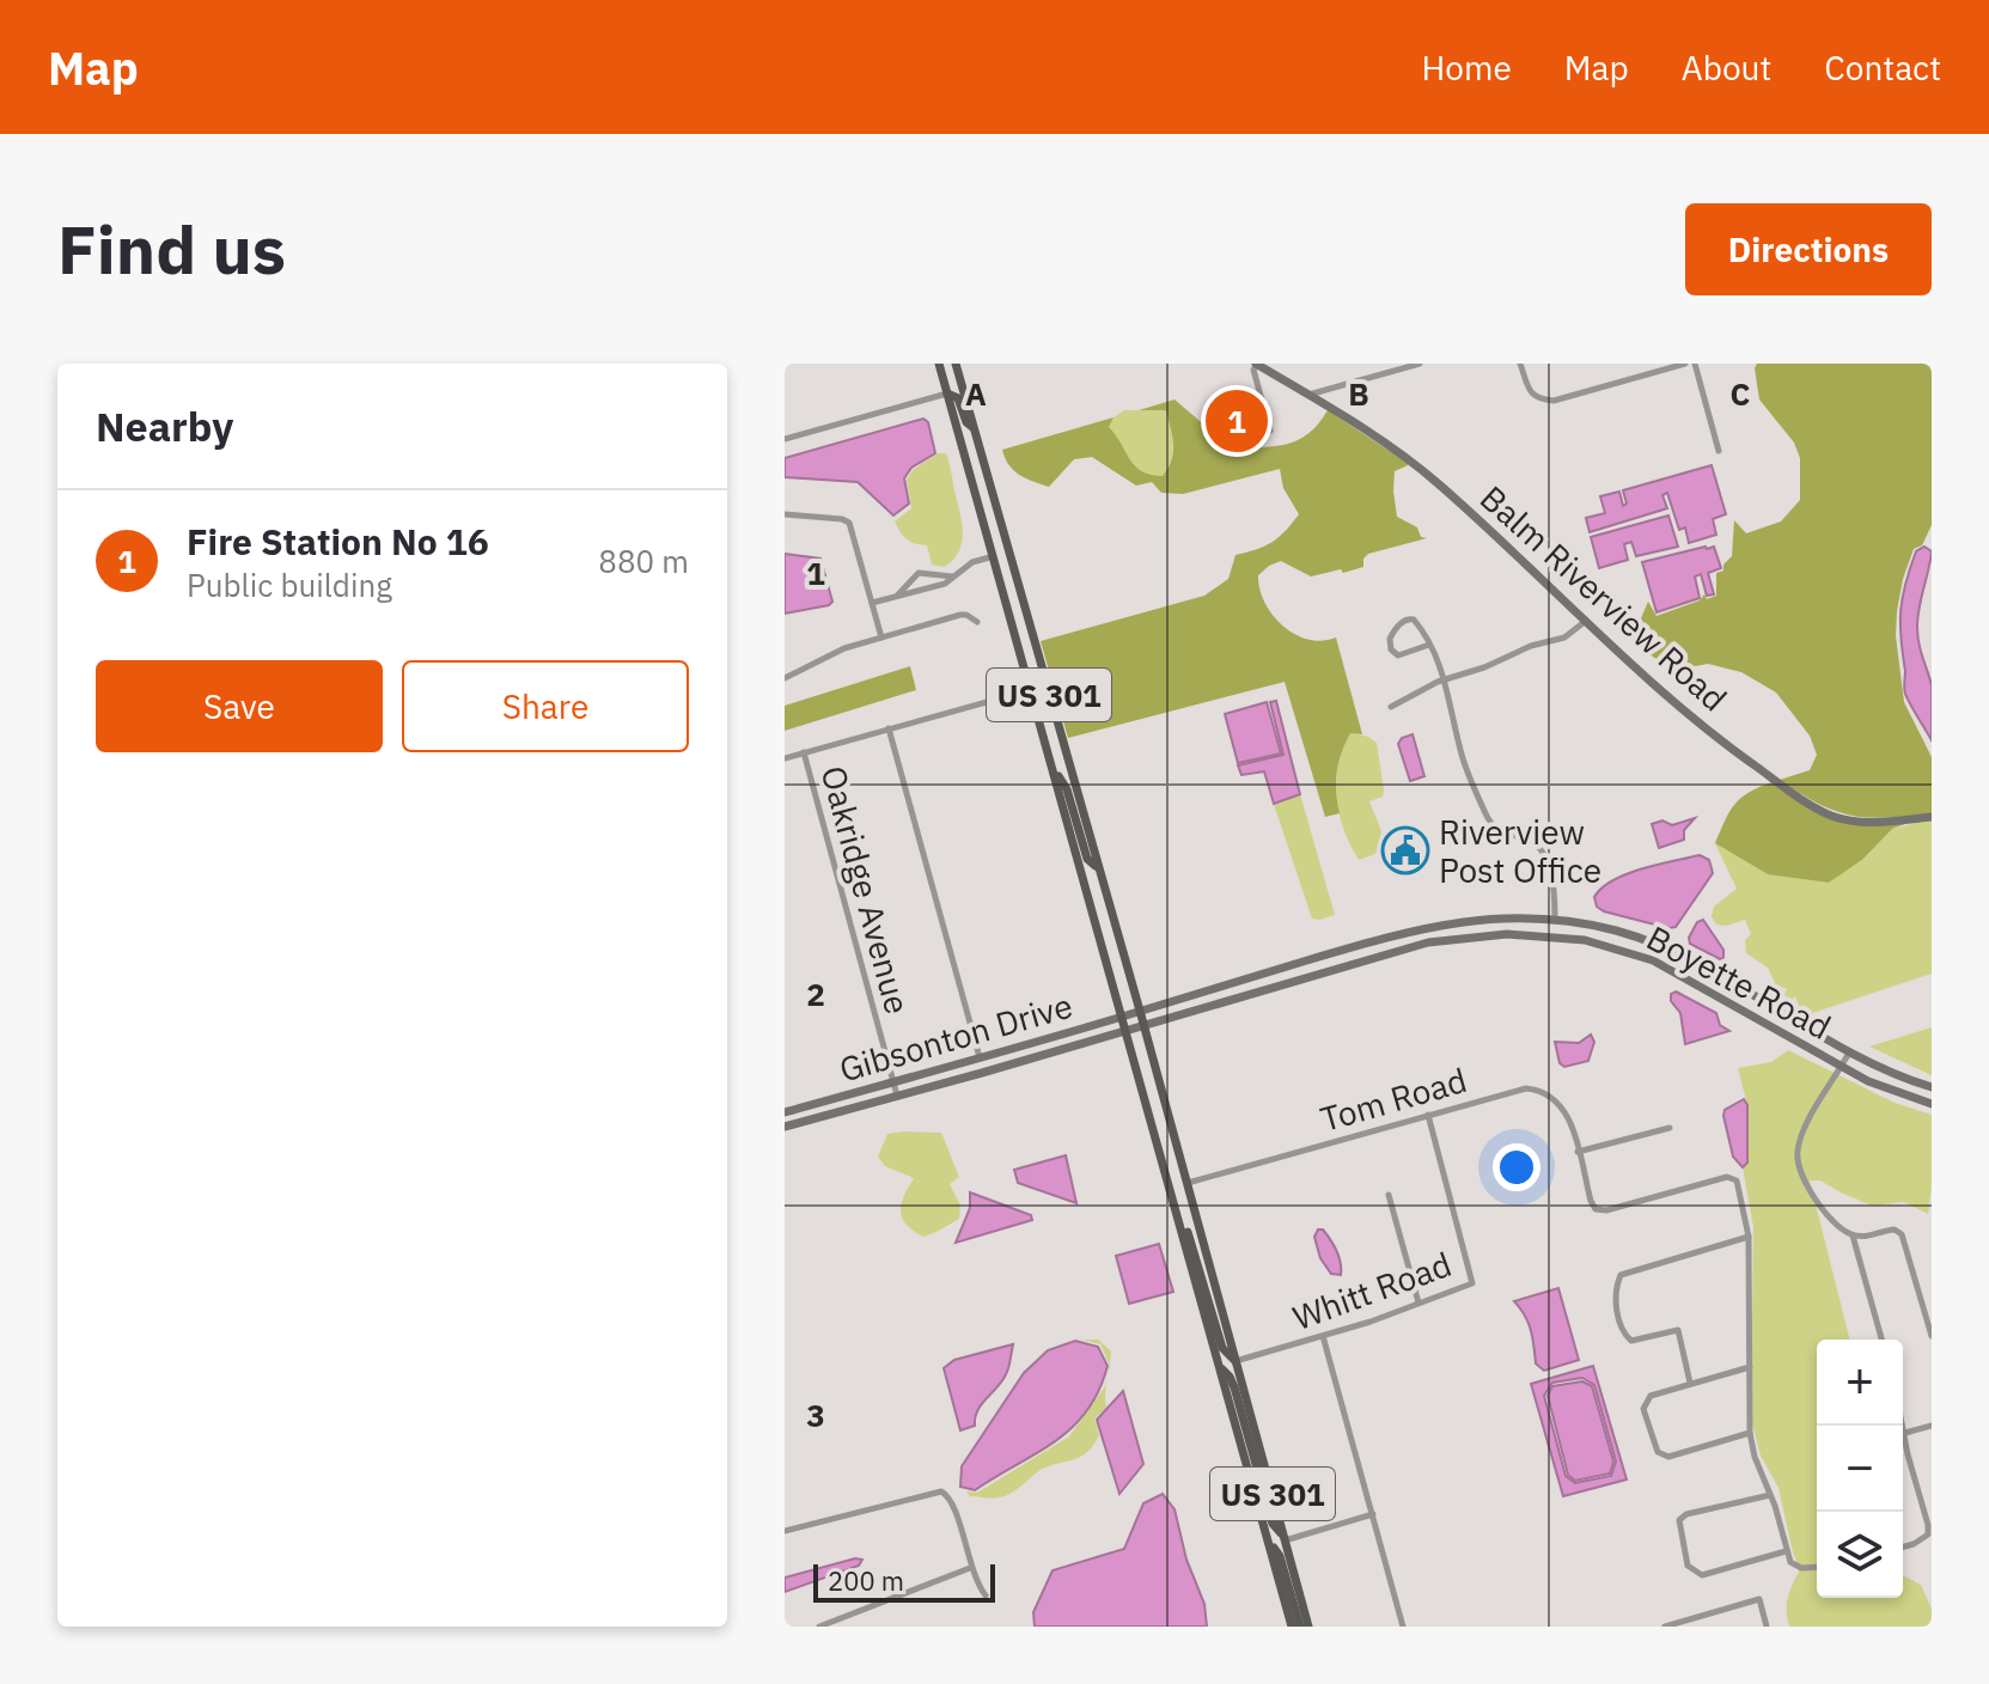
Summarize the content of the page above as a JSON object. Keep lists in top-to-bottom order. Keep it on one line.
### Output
{"streets":{"main road":["Balm Riverview Road","US 301","Boyette Road","Gibsonton Drive"],"street":["Oakridge Avenue","Tom Road","Whitt Road"]},"crossings":[["US 301","Boyette Road"],["US 301","Gibsonton Drive"],["US 301","Tom Road"],["US 301","Whitt Road"],["Oakridge Avenue","Gibsonton Drive"],["Boyette Road","Gibsonton Drive"],["Tom Road","Whitt Road"]],"places":{"public building":["Riverview Post Office"]},"scale_bar":"200 m","page":{"header":"Map","nav":["Home","Map","About","Contact"],"buttons":["Directions",["Save","Share"]],"title":"Find us","heading":"Nearby","pins":"1","list":[{"mark":"1","name":"Fire Station No 16","note":"Public building","value":"880 m"}],"map_buttons":["+","−"],"scale":"200 m"},"grid":{"columns":["A","B","C"],"rows":["1","2","3"]}}
